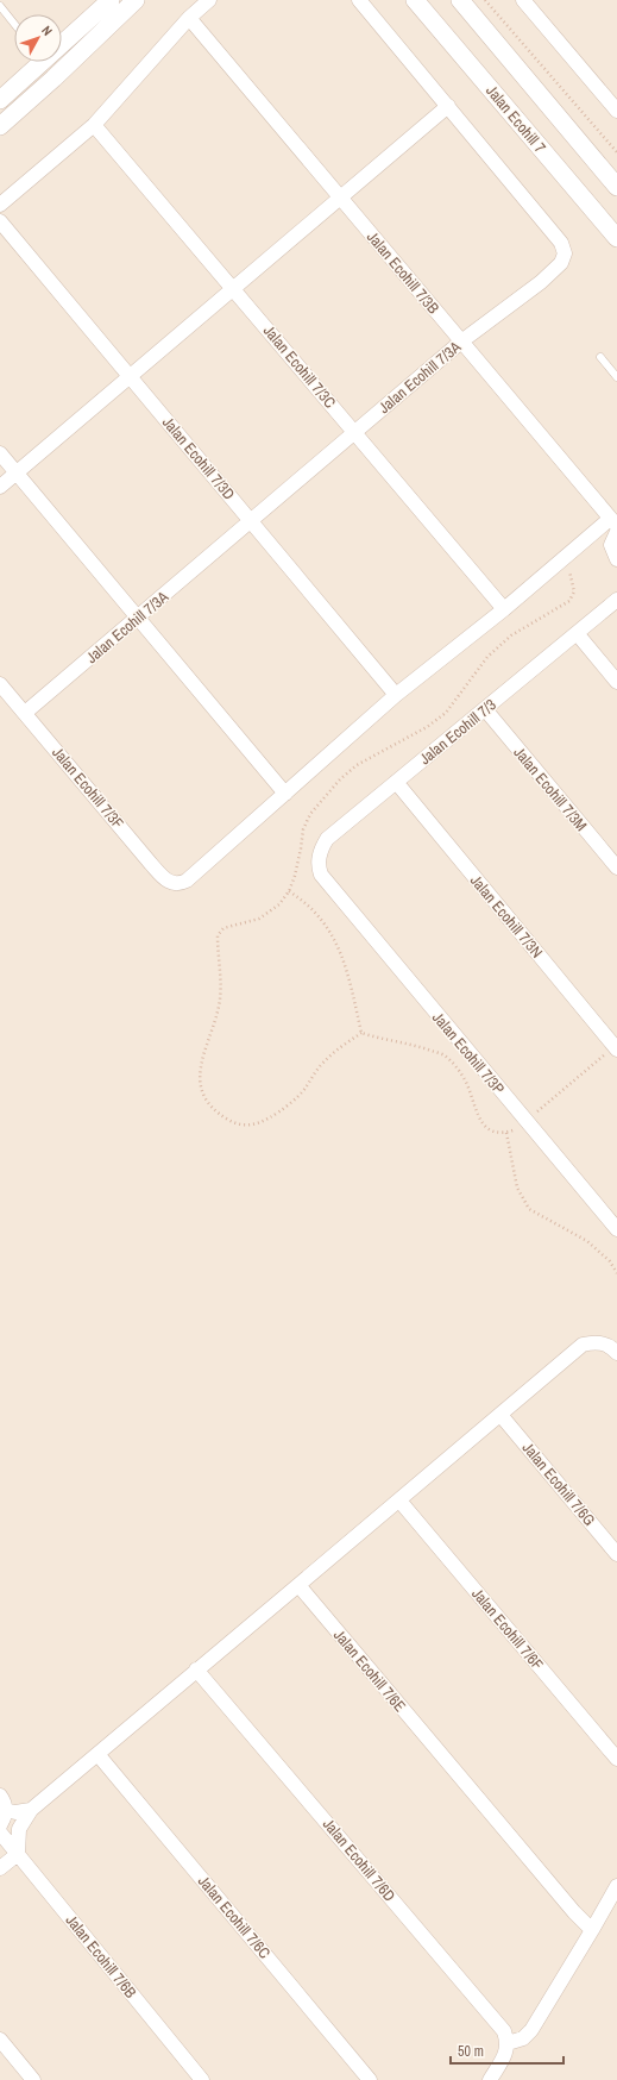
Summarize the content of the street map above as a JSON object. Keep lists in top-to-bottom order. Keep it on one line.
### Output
{"streets":{"street":["Jalan Ecohill 7","Jalan Ecohill 7/3B","Jalan Ecohill 7/3C","Jalan Ecohill 7/3A","Jalan Ecohill 7/3D","Jalan Ecohill 7/3","Jalan Ecohill 7/3F","Jalan Ecohill 7/3M","Jalan Ecohill 7/3N","Jalan Ecohill 7/3P","Jalan Ecohill 7/6G","Jalan Ecohill 7/6F","Jalan Ecohill 7/6E","Jalan Ecohill 7/6D","Jalan Ecohill 7/6C","Jalan Ecohill 7/6B"]},"crossings":[["Jalan Ecohill 7/3B","Jalan Ecohill 7/3A"],["Jalan Ecohill 7/3C","Jalan Ecohill 7/3A"],["Jalan Ecohill 7/3A","Jalan Ecohill 7/3D"],["Jalan Ecohill 7/3A","Jalan Ecohill 7/3F"],["Jalan Ecohill 7/3","Jalan Ecohill 7/3M"],["Jalan Ecohill 7/3","Jalan Ecohill 7/3N"],["Jalan Ecohill 7/3","Jalan Ecohill 7/3P"]],"scale_bar":"50 m","north":"top right"}
